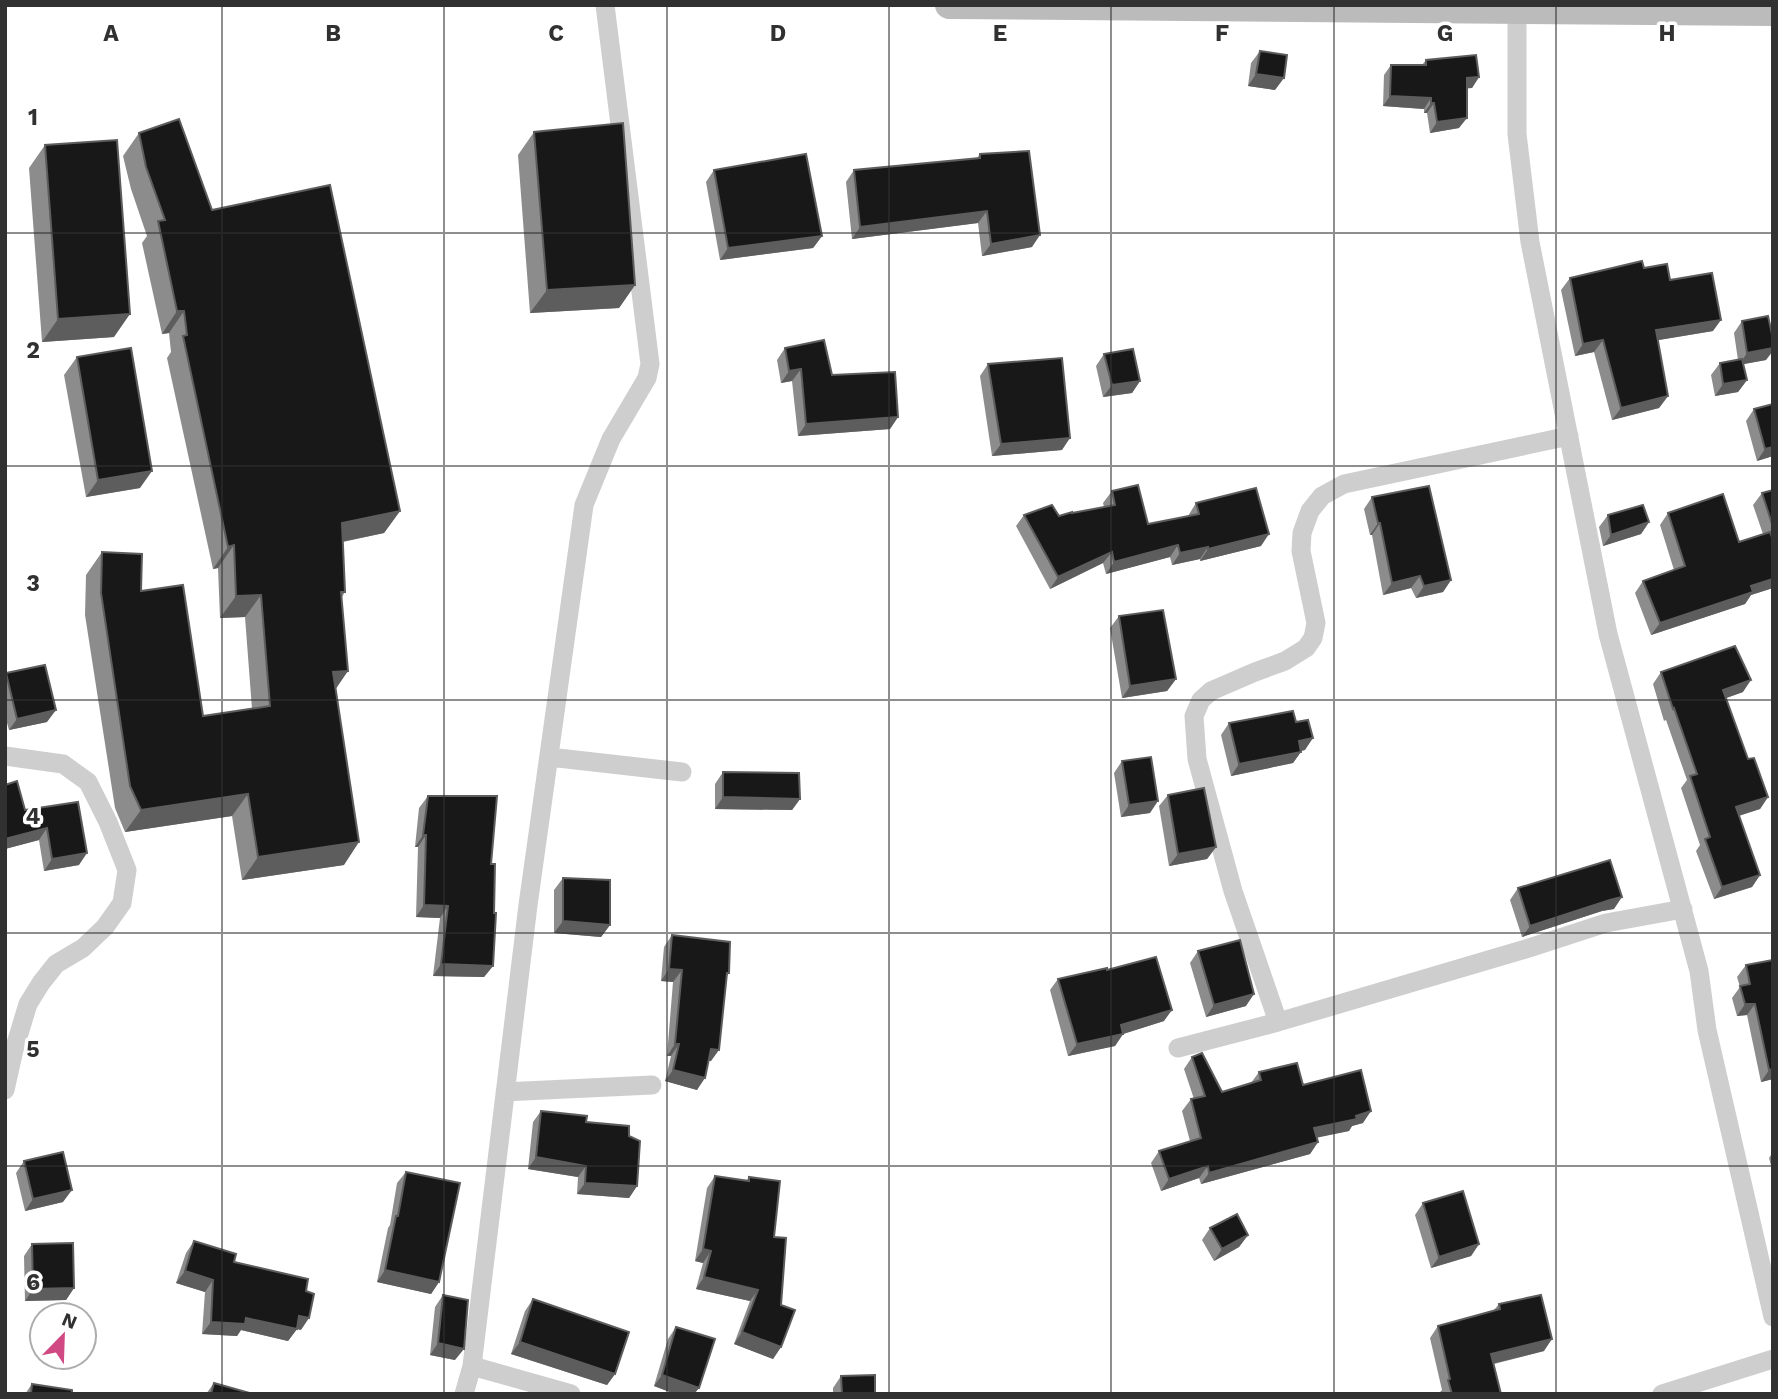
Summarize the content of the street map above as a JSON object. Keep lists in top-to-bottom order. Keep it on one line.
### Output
{"north":"top right","grid":{"columns":["A","B","C","D","E","F","G","H"],"rows":["1","2","3","4","5","6"]}}
